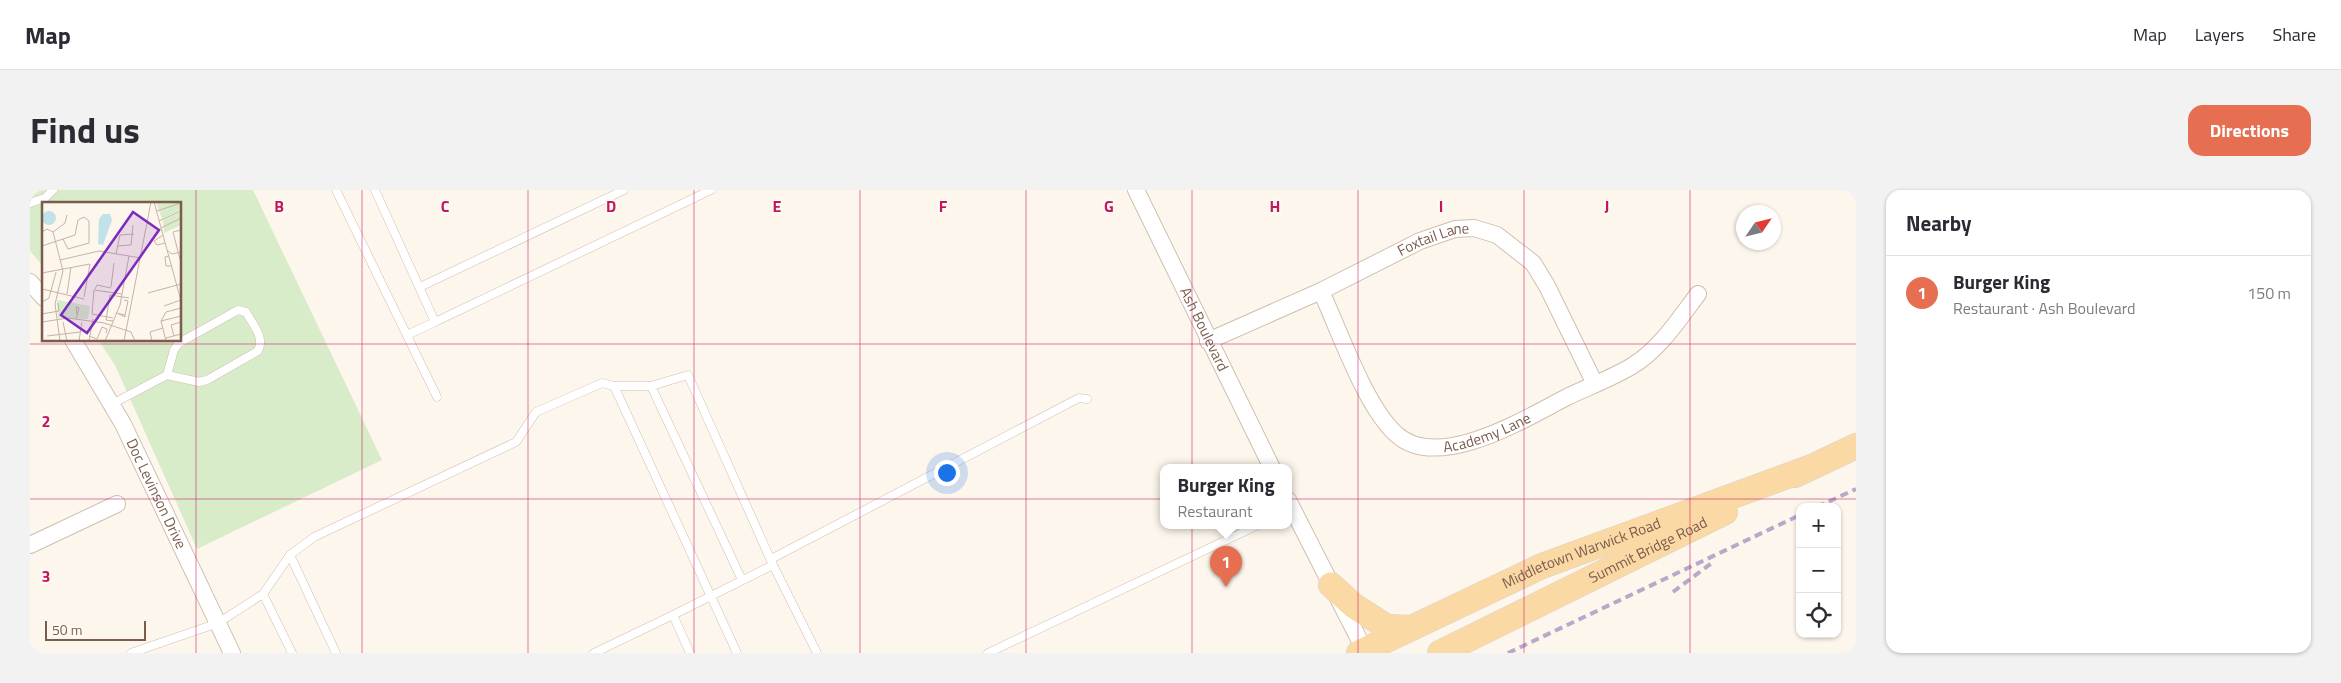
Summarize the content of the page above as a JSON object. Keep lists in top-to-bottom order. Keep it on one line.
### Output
{"streets":{"main road":["Summit Bridge Road","Middletown Warwick Road"],"street":["Foxtail Lane","Ash Boulevard","Academy Lane","Doc Levinson Drive"]},"crossings":[["Foxtail Lane","Ash Boulevard"],["Foxtail Lane","Academy Lane"],["Summit Bridge Road","Middletown Warwick Road"]],"scale_bar":"50 m","north":"top right","page":{"header":"Map","nav":["Map","Layers","Share"],"title":"Find us","buttons":"Directions","heading":"Nearby","list":[{"mark":"1","name":"Burger King","note":"Restaurant · Ash Boulevard","value":"150 m"}],"popup":["Burger King","Restaurant"],"map_buttons":["+","−"],"pins":"1","scale":"50 m"},"grid":{"columns":["B","C","D","E","F","G","H","I","J"],"rows":["2","3"]}}
